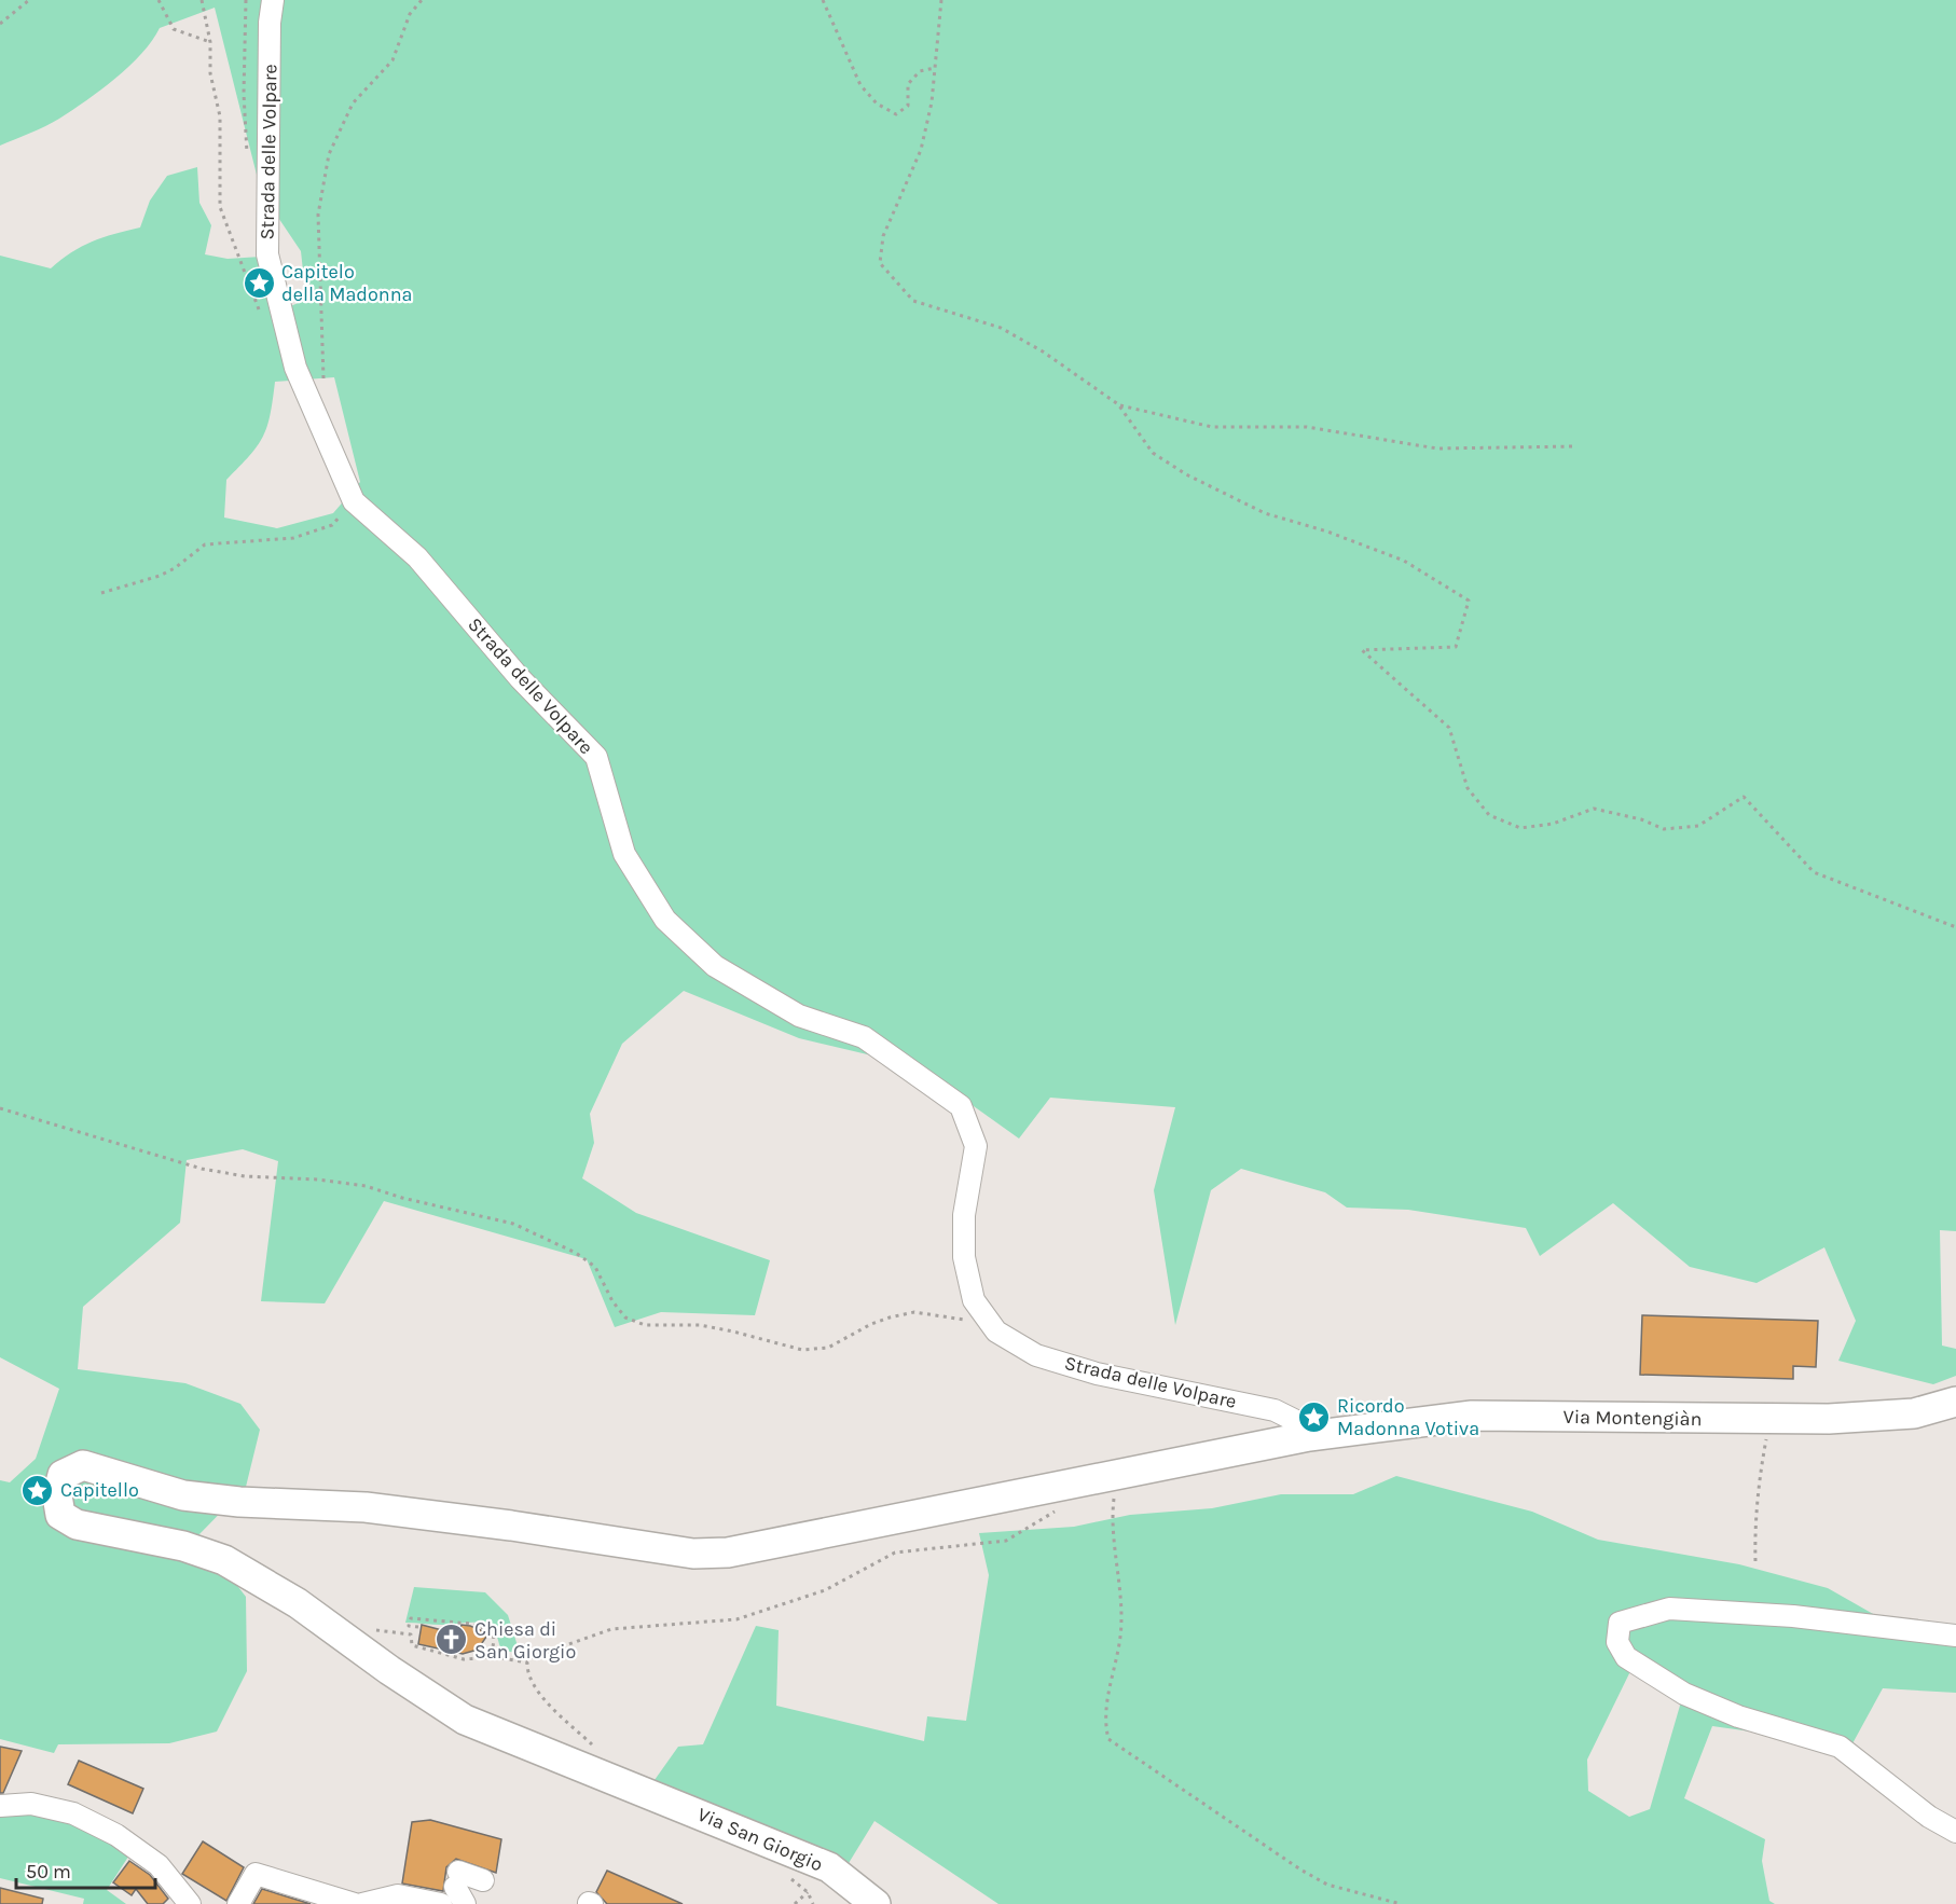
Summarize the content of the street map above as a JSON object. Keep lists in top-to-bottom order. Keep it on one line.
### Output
{"streets":{"street":["Strada delle Volpare","Via Montengiàn","Via San Giorgio"]},"crossings":[["Strada delle Volpare","Via Montengiàn"],["Via Montengiàn","Via San Giorgio"]],"places":{"place":["Capitelo della Madonna","Ricordo Madonna Votiva","Capitello"],"church":["Chiesa di San Giorgio"]},"scale_bar":"50 m"}
